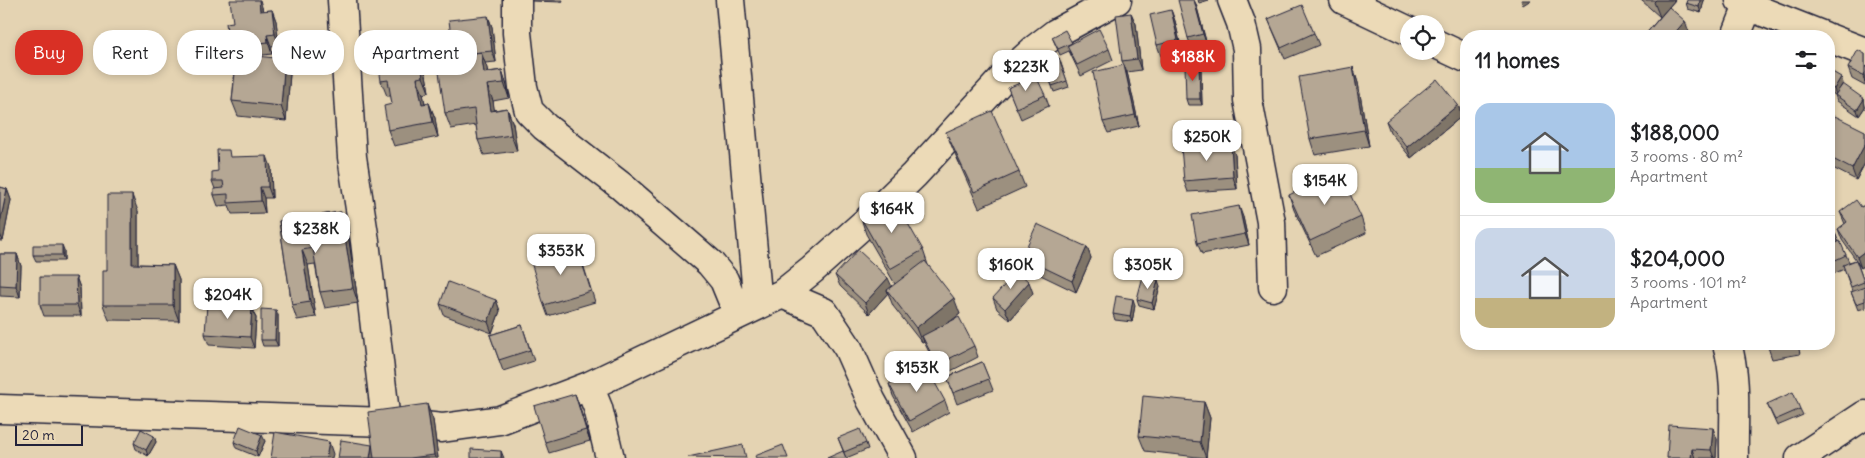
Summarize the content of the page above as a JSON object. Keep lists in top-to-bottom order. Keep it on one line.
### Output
{"scale_bar":"20 m","page":{"chip":["Buy","Rent","Filters","New","Apartment"],"heading":"11 homes","price":["$188K","$223K","$250K","$154K","$164K","$238K","$353K","$160K","$305K","$204K","$153K"],"list":[{"name":"$188,000","note":"3 rooms · 80 m² · Apartment"},{"name":"$204,000","note":"3 rooms · 101 m² · Apartment"}],"scale":"20 m"}}
